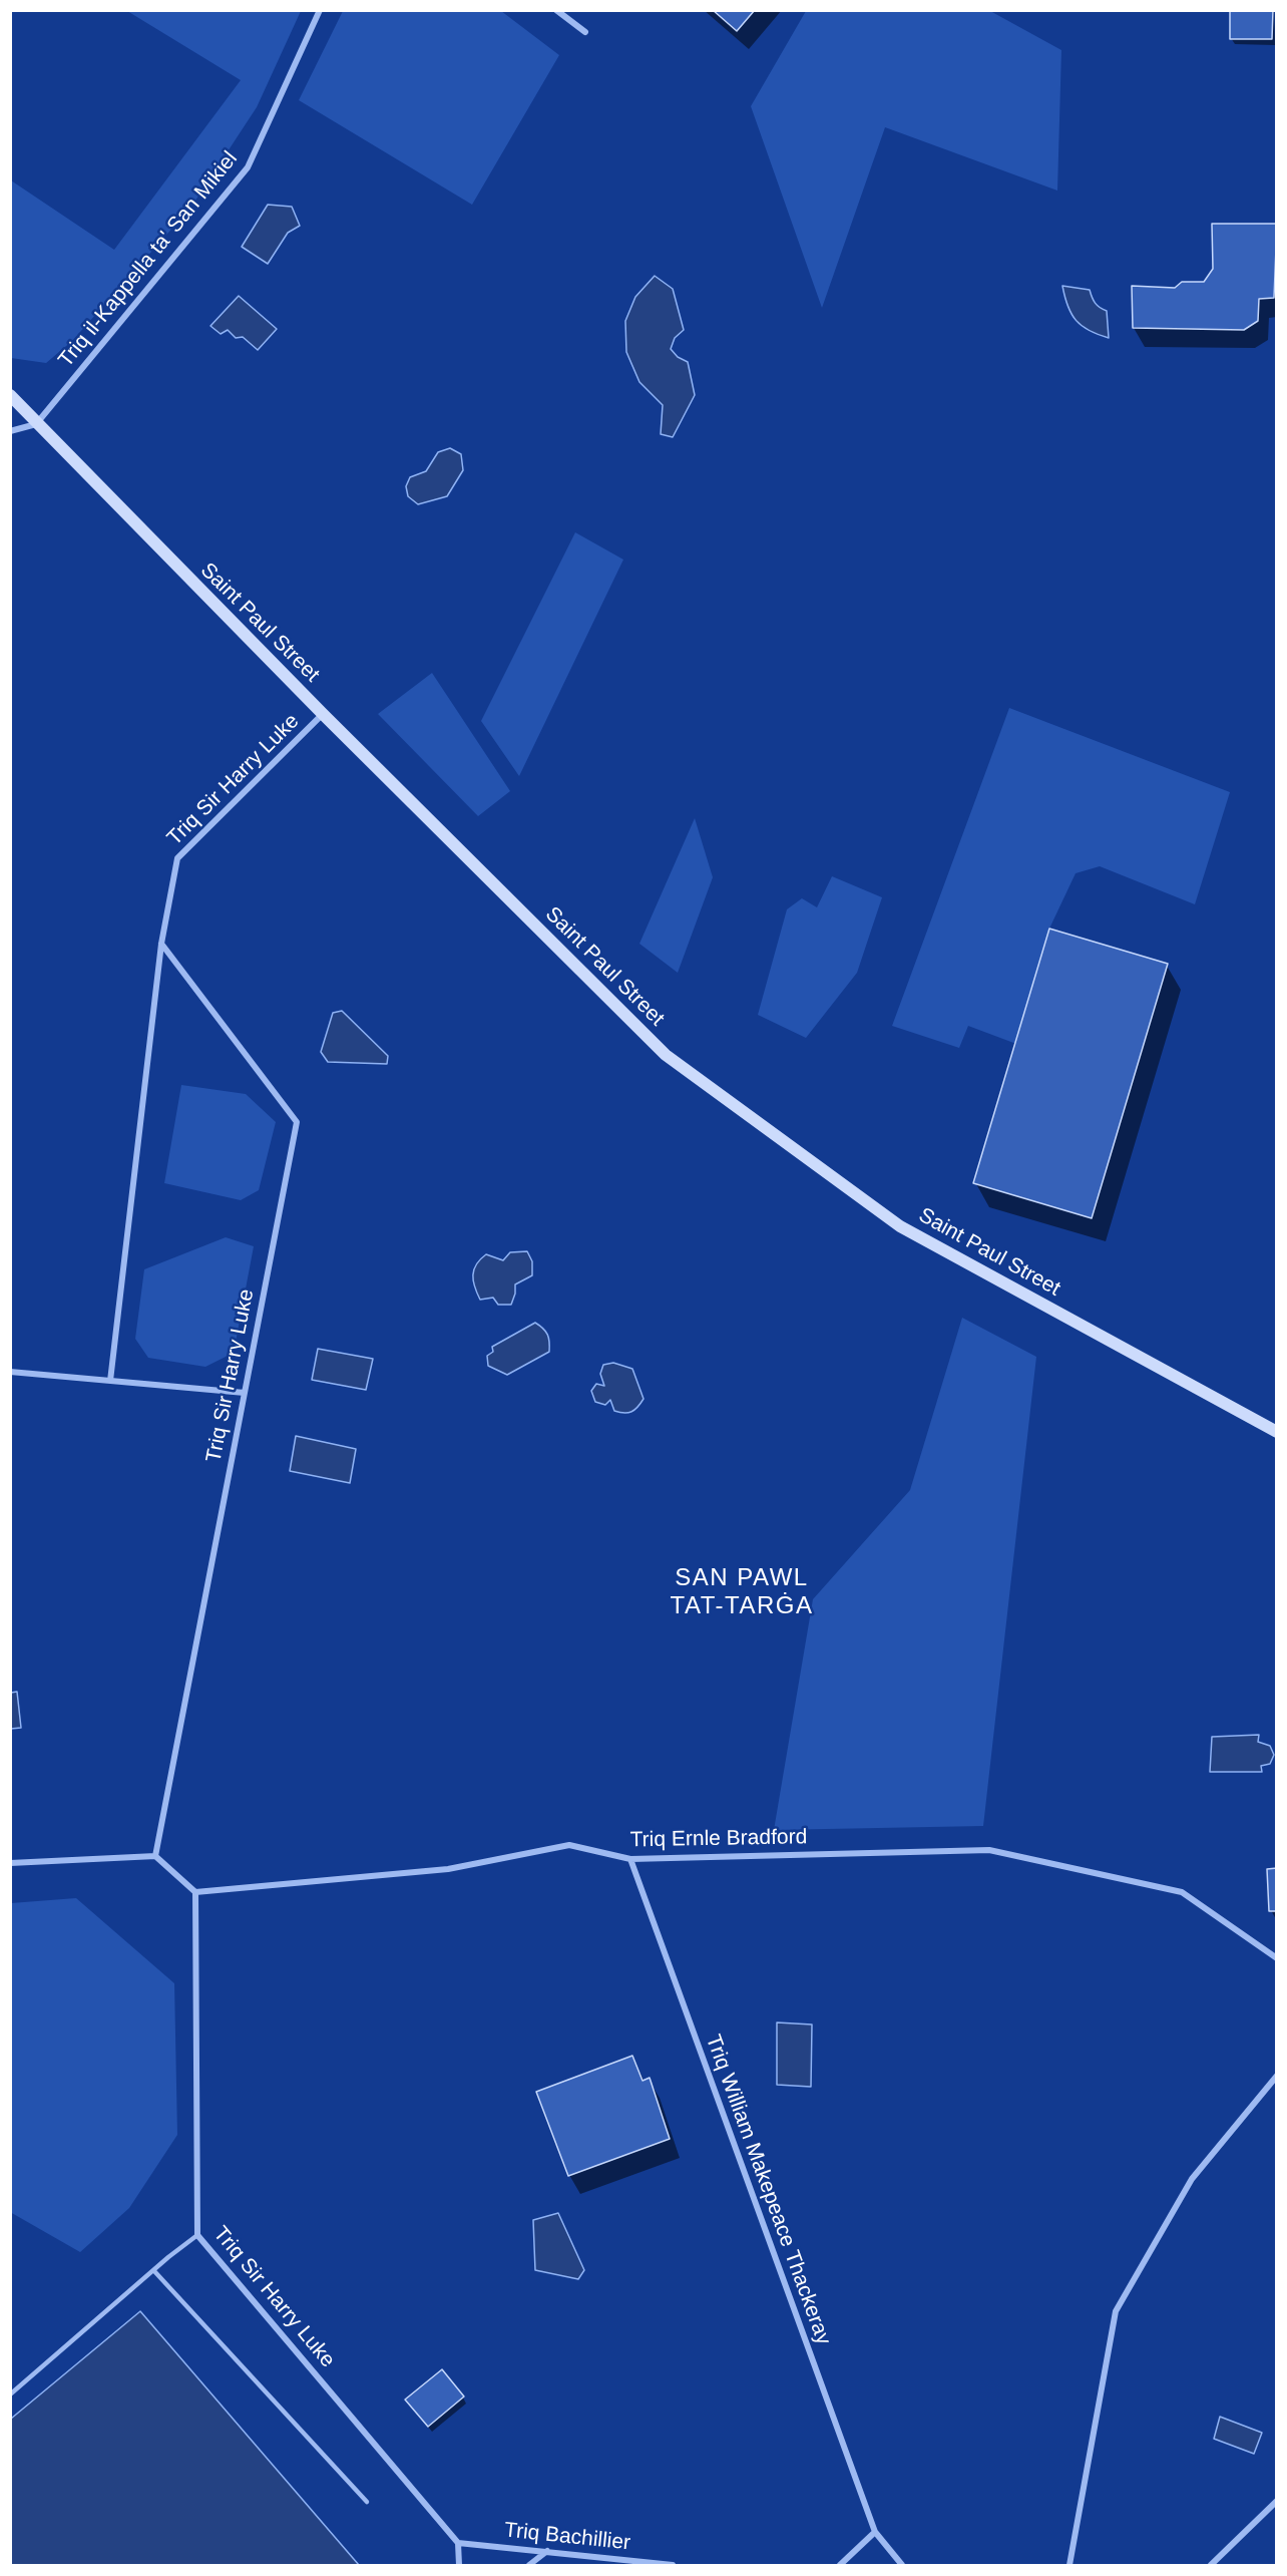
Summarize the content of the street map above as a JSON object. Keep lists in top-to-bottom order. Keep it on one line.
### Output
{"streets":{"main road":["Saint Paul Street"],"street":["Triq il-Kappella ta' San Mikiel","Triq Sir Harry Luke","Triq Ernle Bradford","Triq William Makepeace Thackeray","Triq Bachillier"]},"crossings":[["Triq il-Kappella ta' San Mikiel","Saint Paul Street"],["Saint Paul Street","Triq Sir Harry Luke"],["Triq Sir Harry Luke","Triq Ernle Bradford"],["Triq Sir Harry Luke","Triq Bachillier"],["Triq Ernle Bradford","Triq William Makepeace Thackeray"]],"districts":["SAN PAWL TAT-TARĠA"]}
